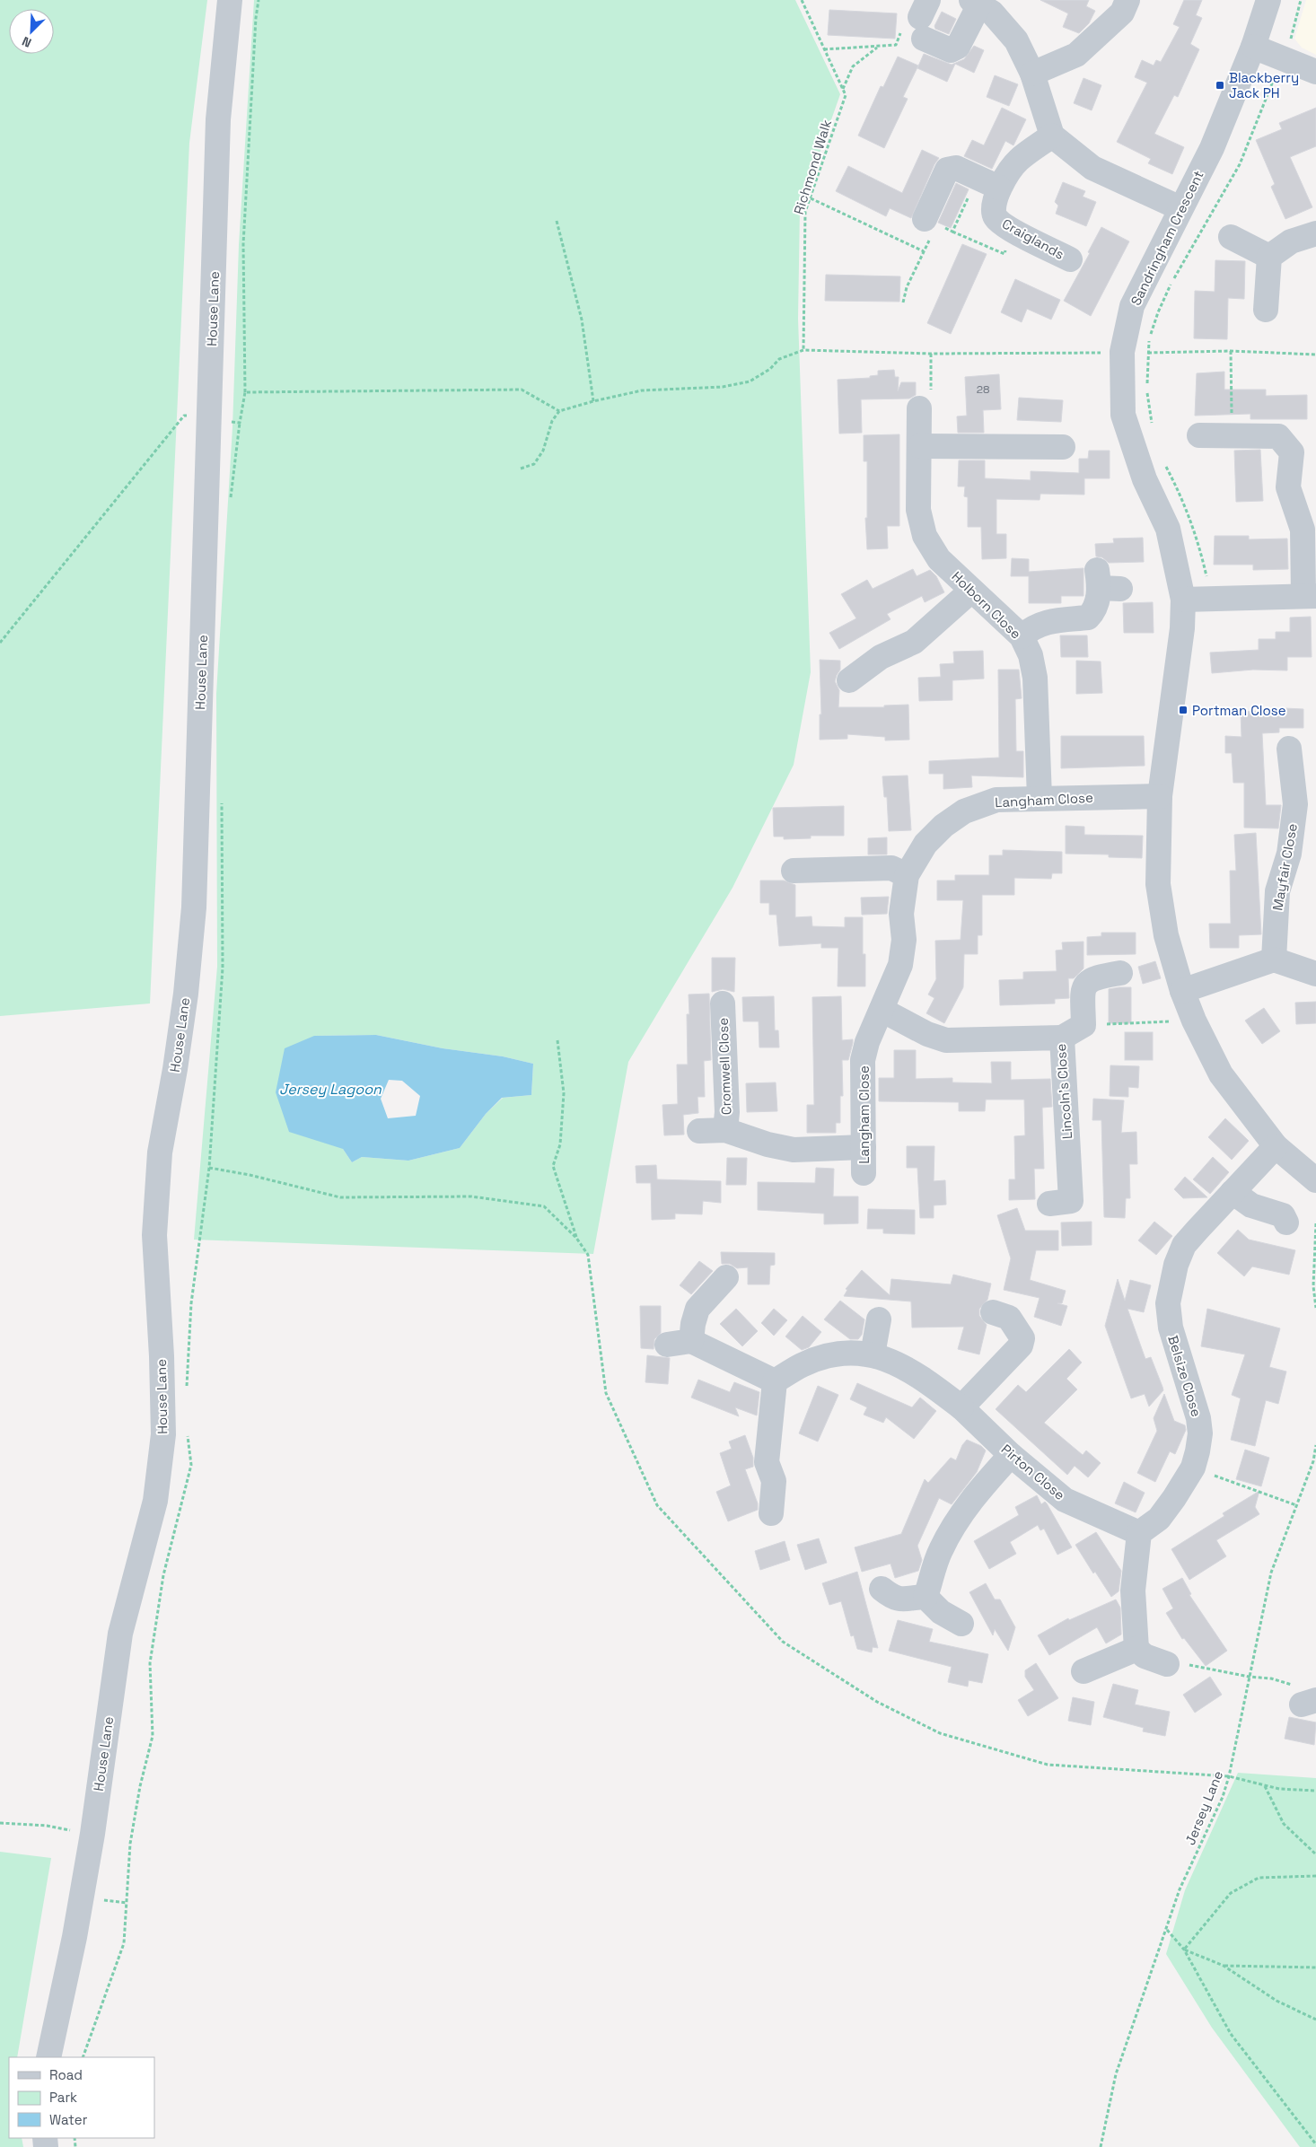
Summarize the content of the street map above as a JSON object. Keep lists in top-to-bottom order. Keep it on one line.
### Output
{"streets":{"street":["Sandringham Crescent","Craiglands","House Lane","Holborn Close","Langham Close","Mayfair Close","Cromwell Close","Lincoln's Close","Belsize Close","Pirton Close"],"path":["Richmond Walk","Jersey Lane"]},"crossings":[["Sandringham Crescent","Langham Close"],["Sandringham Crescent","Belsize Close"],["Holborn Close","Langham Close"],["Langham Close","Cromwell Close"],["Langham Close","Lincoln's Close"],["Belsize Close","Pirton Close"]],"water":["Jersey Lagoon"],"places":{"transit":["Blackberry Jack PH","Portman Close"]},"house_numbers":["28"],"legend":["Road","Park","Water"],"north":"bottom left"}
